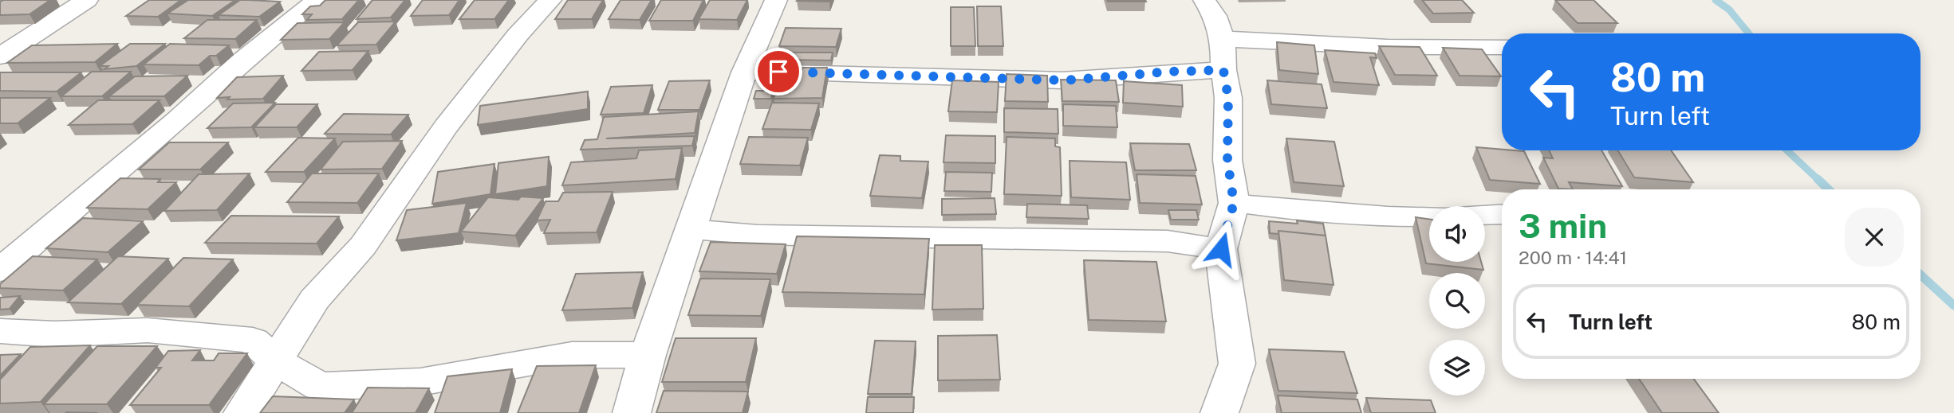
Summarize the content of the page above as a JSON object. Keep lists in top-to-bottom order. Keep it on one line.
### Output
{"page":{"turn":["80 m","Turn left"],"heading":["3 min","200 m · 14:41"],"list":[{"name":"Turn left","value":"80 m"}]}}
